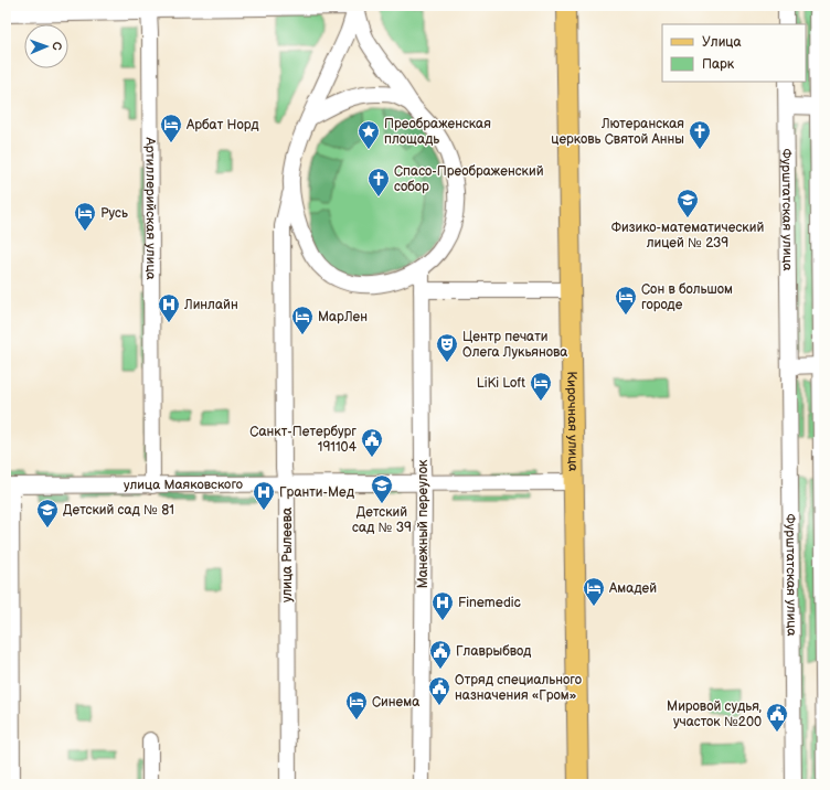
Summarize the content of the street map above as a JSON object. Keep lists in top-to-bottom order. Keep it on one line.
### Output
{"streets":{"main road":["Кирочная улица"],"street":["Артиллерийская улица","Фурштатская улица","улица Маяковского","Манежный переулок","улица Рылеева"]},"crossings":[["Артиллерийская улица","улица Маяковского"],["Кирочная улица","улица Маяковского"],["улица Маяковского","Манежный переулок"],["улица Маяковского","улица Рылеева"]],"places":{"hotel":["Арбат Норд","Русь","Сон в большом городе","МарЛен","LiKi Loft","Амадей","Синема"],"place":["Преображенская площадь"],"church":["Лютеранская церковь Святой Анны","Спасо-Преображенский собор"],"school or university":["Физико-математический лицей № 239","Детский сад № 39","Детский сад № 81"],"hospital":["Линлайн","Гранти-Мед","Finemedic"],"theatre":["Центр печати Олега Лукьянова"],"public building":["Санкт-Петербург 191104","Главрыбвод","Отряд специального назначения «Гром»","Мировой судья, участок №200"]},"legend":["Улица","Парк"],"north":"right"}
